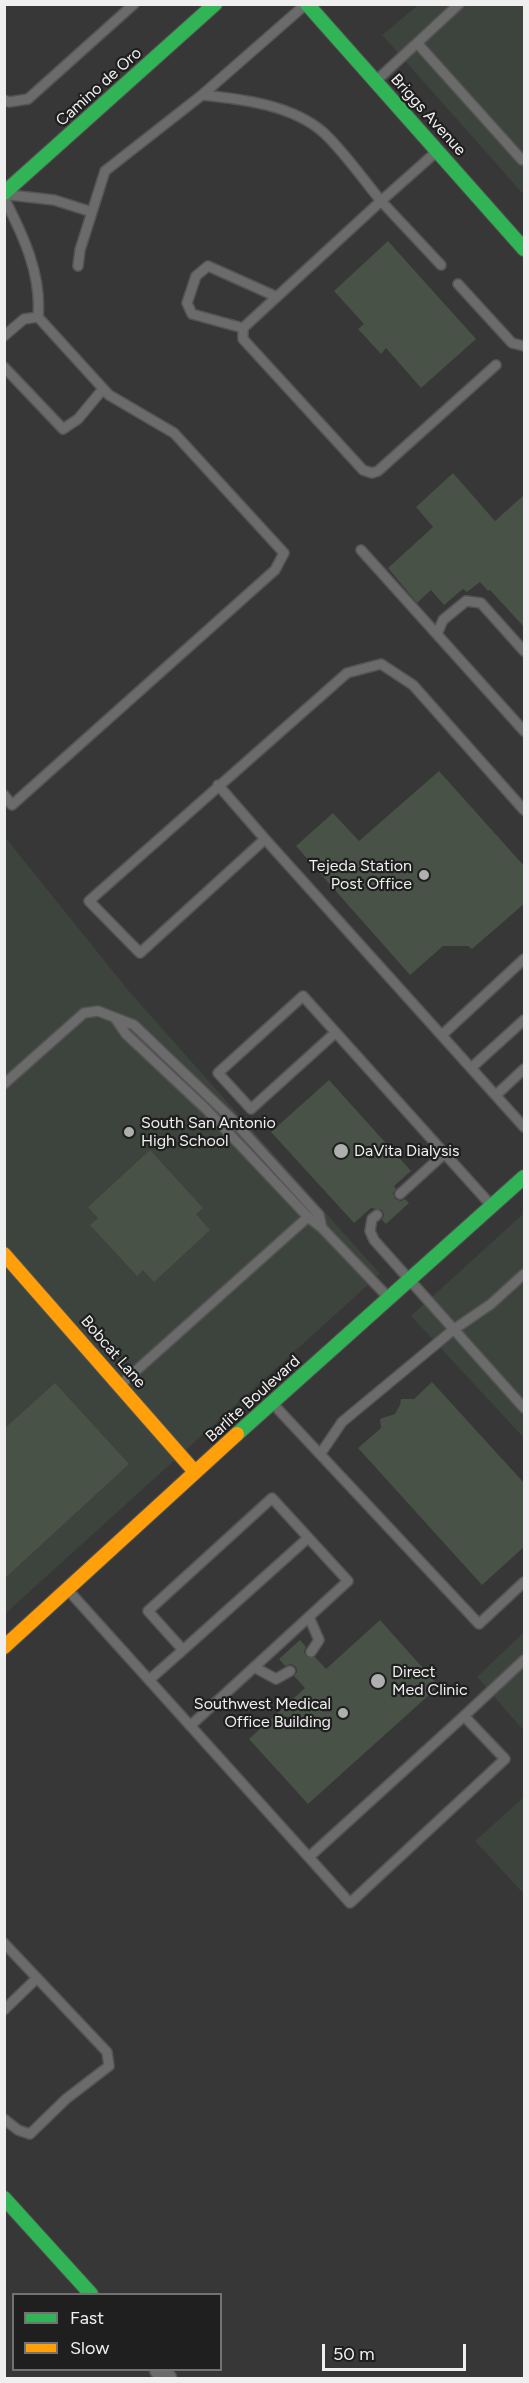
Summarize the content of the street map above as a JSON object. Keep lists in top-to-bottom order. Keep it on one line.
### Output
{"streets":{"street":["Camino de Oro","Briggs Avenue","Bobcat Lane","Barlite Boulevard"]},"crossings":[["Bobcat Lane","Barlite Boulevard"]],"places":["Tejeda Station Post Office","South San Antonio High School","DaVita Dialysis","Direct Med Clinic","Southwest Medical Office Building"],"legend":["Fast","Slow"],"scale_bar":"50 m"}
